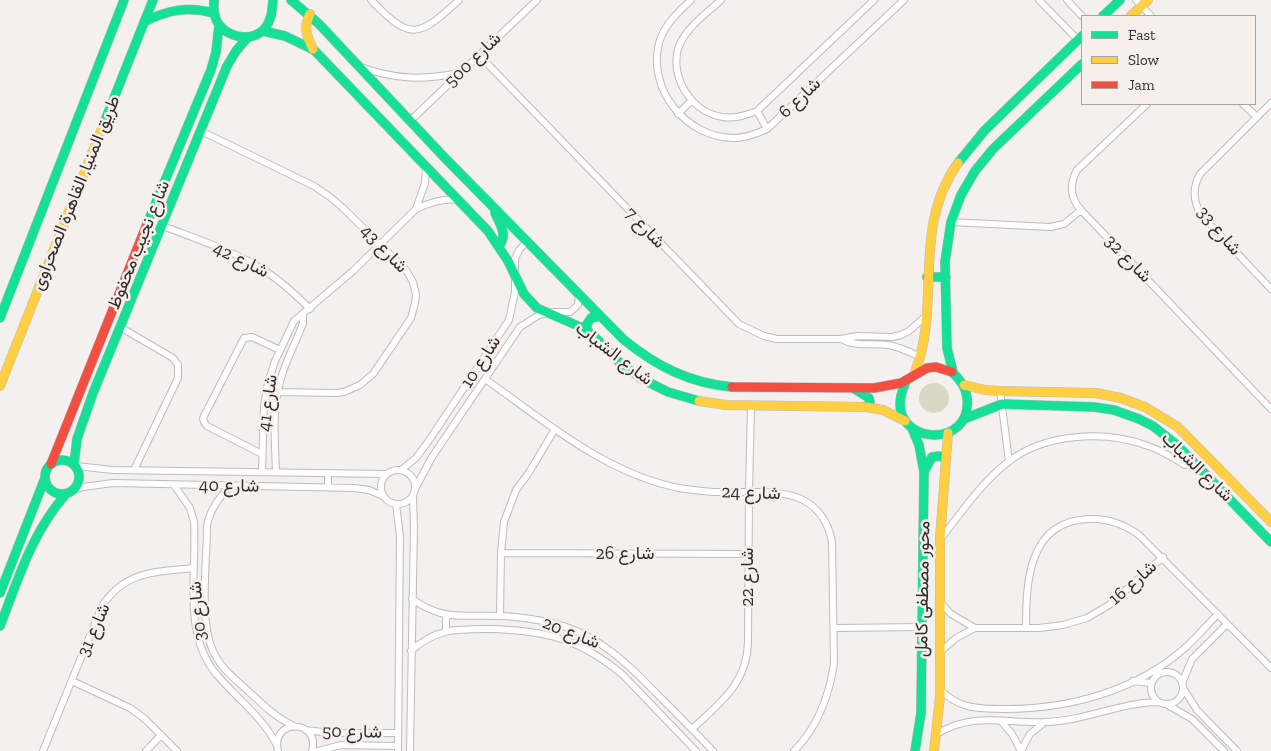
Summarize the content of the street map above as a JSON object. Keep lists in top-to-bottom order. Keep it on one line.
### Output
{"streets":{"main road":["طريق المنيا, القاهرة الصحراوى","شارع نجيب محفوظ","شارع الشباب","محور مصطفى كامل"],"street":["شارع 500","شارع 6","شارع 7","شارع 33","شارع 43","شارع 32","شارع 42","شارع 10","شارع 41","شارع 40","شارع 24","شارع 26","شارع 22","شارع 16","شارع 30","شارع 31","شارع 20","شارع 50"]},"crossings":[["شارع 500","شارع 7"],["شارع 500","شارع الشباب"],["شارع نجيب محفوظ","شارع 43"],["شارع نجيب محفوظ","شارع 42"],["شارع نجيب محفوظ","شارع 40"],["شارع 43","شارع 41"],["شارع 42","شارع 41"],["شارع الشباب","شارع 10"],["شارع الشباب","شارع 41"],["شارع الشباب","شارع 22"],["شارع الشباب","محور مصطفى كامل"],["شارع 10","شارع 40"],["شارع 10","شارع 24"],["شارع 41","شارع 40"],["شارع 40","شارع 30"],["شارع 24","شارع 22"],["شارع 26","شارع 22"],["شارع 22","شارع 20"],["شارع 16","محور مصطفى كامل"],["شارع 30","شارع 31"],["شارع 30","شارع 50"]],"legend":["Fast","Slow","Jam"]}
